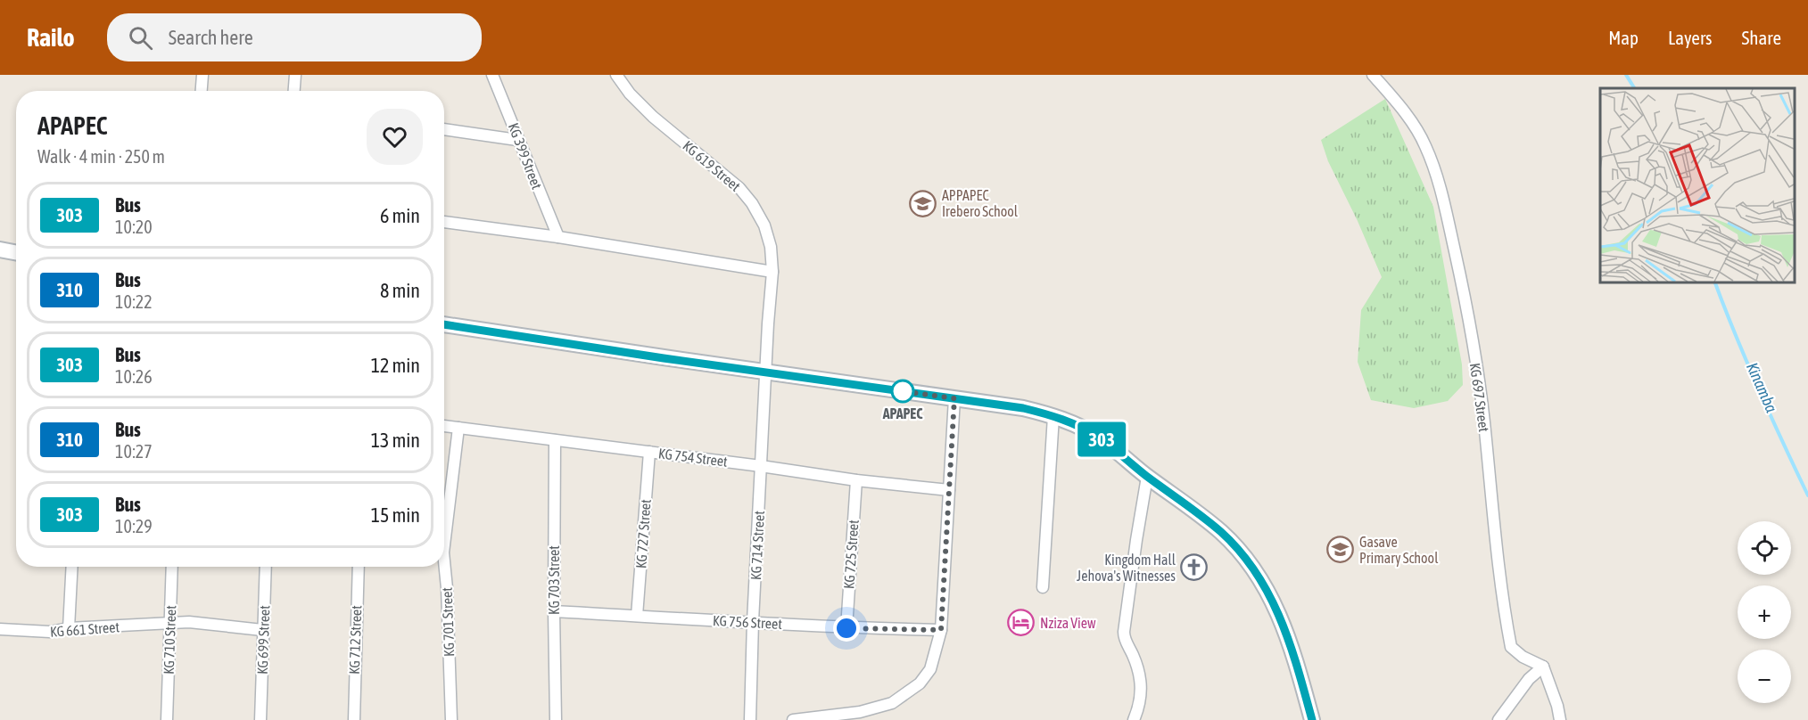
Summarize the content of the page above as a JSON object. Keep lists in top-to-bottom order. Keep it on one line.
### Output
{"streets":{"street":["KG 399 Street","KG 619 Street","KG 697 Street","KG 754 Street","KG 727 Street","KG 714 Street","KG 725 Street","KG 703 Street","KG 701 Street","KG 756 Street","KG 661 Street","KG 710 Street","KG 699 Street","KG 712 Street"]},"crossings":[["KG 619 Street","KG 714 Street"],["KG 754 Street","KG 727 Street"],["KG 754 Street","KG 714 Street"],["KG 754 Street","KG 725 Street"],["KG 754 Street","KG 703 Street"],["KG 754 Street","KG 701 Street"],["KG 727 Street","KG 756 Street"],["KG 714 Street","KG 756 Street"],["KG 725 Street","KG 756 Street"],["KG 703 Street","KG 756 Street"],["KG 661 Street","KG 710 Street"],["KG 661 Street","KG 699 Street"]],"water":["Kinamba"],"places":{"school or university":["APPAPEC Irebero School","Gasave Primary School"],"other":["APAPEC"],"church":["Kingdom Hall Jehova's Witnesses"],"hotel":["Nziza View"]},"lines":["bus line 303"],"page":{"header":"Railo","search":"Search here","nav":["Map","Layers","Share"],"on_map":"303","heading":["APAPEC","Walk · 4 min · 250 m"],"list":[{"mark":"303","name":"Bus","note":"10:20","value":"6 min"},{"mark":"310","name":"Bus","note":"10:22","value":"8 min"},{"mark":"303","name":"Bus","note":"10:26","value":"12 min"},{"mark":"310","name":"Bus","note":"10:27","value":"13 min"},{"mark":"303","name":"Bus","note":"10:29","value":"15 min"}],"map_buttons":["+","−"]}}
